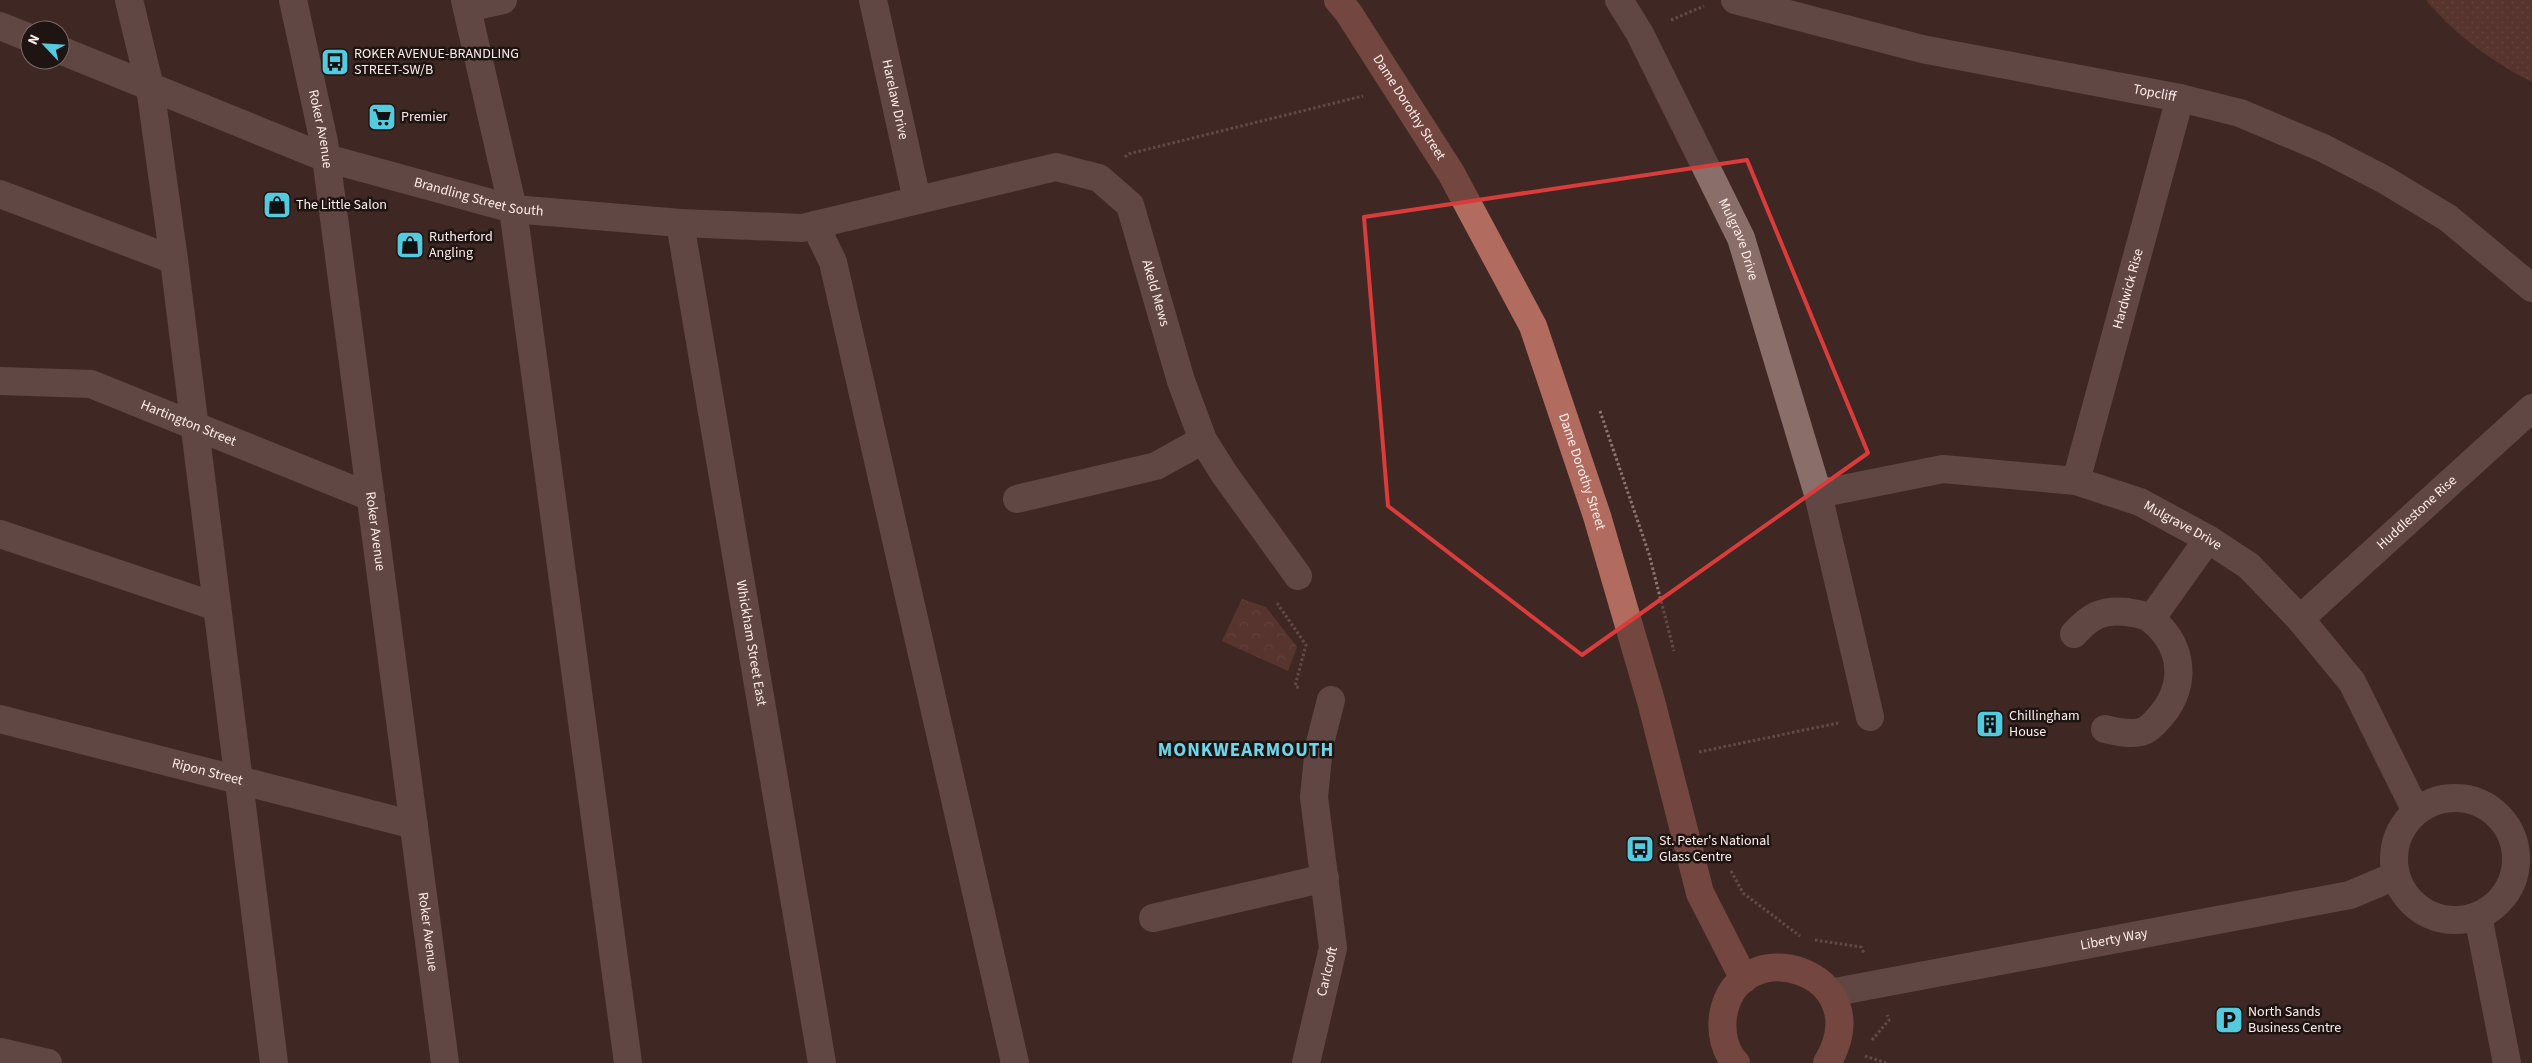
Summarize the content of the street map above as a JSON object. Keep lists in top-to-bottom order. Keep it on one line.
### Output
{"streets":{"main road":["Dame Dorothy Street"],"street":["Topcliff","Harelaw Drive","Roker Avenue","Brandling Street South","Mulgrave Drive","Hardwick Rise","Akeld Mews","Hartington Street","Huddlestone Rise","Whickham Street East","Ripon Street","Liberty Way","Carlcroft"]},"crossings":[["Topcliff","Hardwick Rise"],["Harelaw Drive","Brandling Street South"],["Harelaw Drive","Akeld Mews"],["Roker Avenue","Brandling Street South"],["Roker Avenue","Hartington Street"],["Roker Avenue","Ripon Street"],["Brandling Street South","Akeld Mews"],["Brandling Street South","Whickham Street East"],["Mulgrave Drive","Hardwick Rise"],["Mulgrave Drive","Huddlestone Rise"],["Mulgrave Drive","Liberty Way"]],"districts":["MONKWEARMOUTH"],"places":{"bus stop":["ROKER AVENUE-BRANDLING STREET-SW/B","St. Peter's National Glass Centre"],"supermarket":["Premier"],"shop":["The Little Salon","Rutherford Angling"],"building":["Chillingham House"],"parking":["North Sands Business Centre"]},"north":"top left"}
